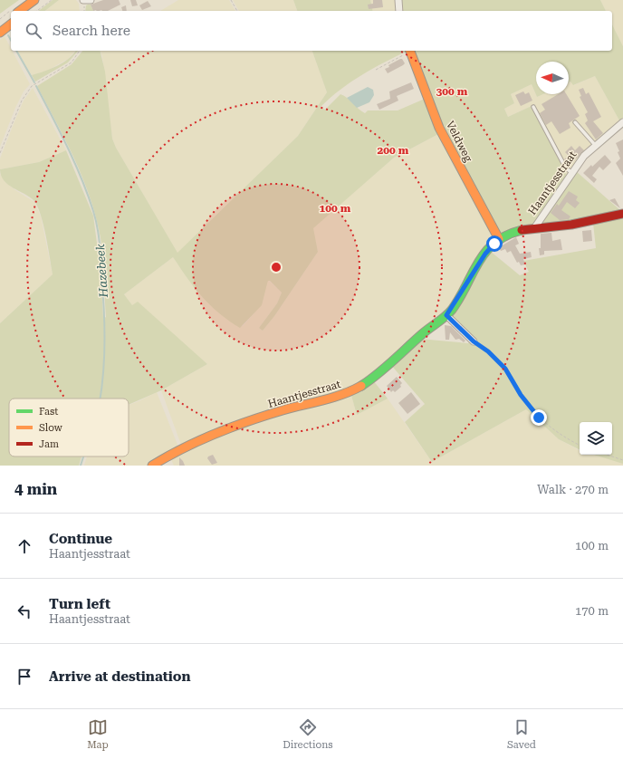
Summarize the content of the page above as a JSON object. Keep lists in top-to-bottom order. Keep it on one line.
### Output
{"streets":{"street":["Veldweg","Haantjesstraat"]},"crossings":[["Veldweg","Haantjesstraat"]],"water":["Hazebeek"],"legend":["Fast","Slow","Jam"],"north":"left","page":{"search":"Search here","heading":["4 min","Walk · 270 m"],"list":[["Continue","Haantjesstraat","100 m"],["Turn left","Haantjesstraat","170 m"],"Arrive at destination"],"nav":["Map","Directions","Saved"]},"rings":["300 m","200 m","100 m"]}
